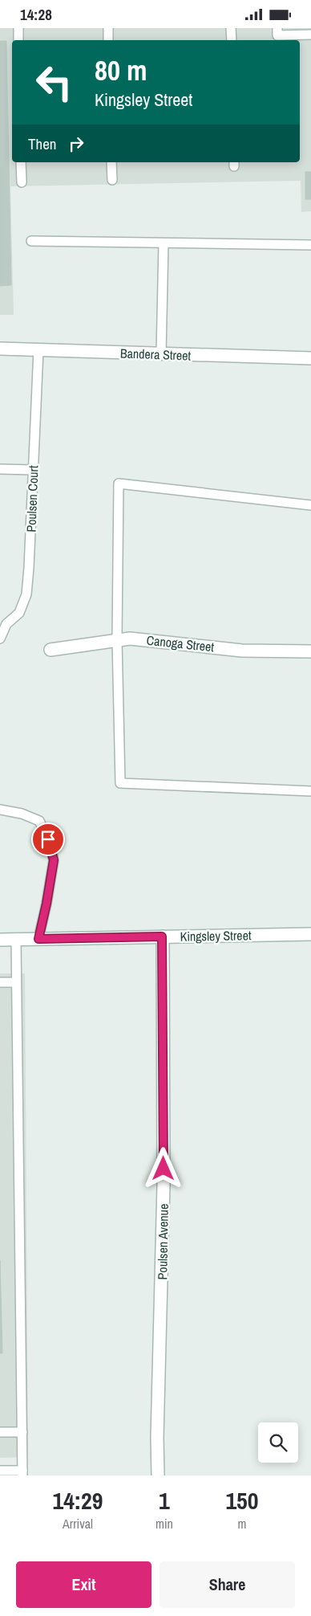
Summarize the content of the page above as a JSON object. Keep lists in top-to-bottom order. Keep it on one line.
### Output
{"streets":{"street":["Bandera Street","Canoga Street","Kingsley Street","Poulsen Avenue"],"lane":["Poulsen Court"]},"crossings":[["Bandera Street","Poulsen Court"],["Kingsley Street","Poulsen Avenue"]],"page":{"status":"14:28","turn":["80 m","Kingsley Street"],"then":"Then","eta":["14:29","Arrival","1","min","150","m"],"buttons":["Exit","Share"]}}
